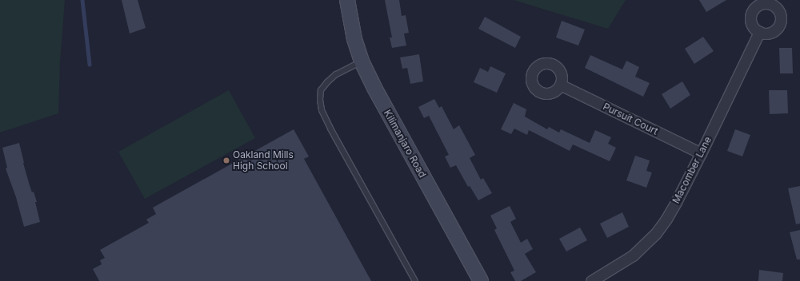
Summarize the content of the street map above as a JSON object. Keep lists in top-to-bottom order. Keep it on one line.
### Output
{"streets":{"street":["Pursuit Court","Kilimanjaro Road","Macomber Lane"]},"crossings":[["Pursuit Court","Macomber Lane"]],"places":["Oakland Mills High School"]}
